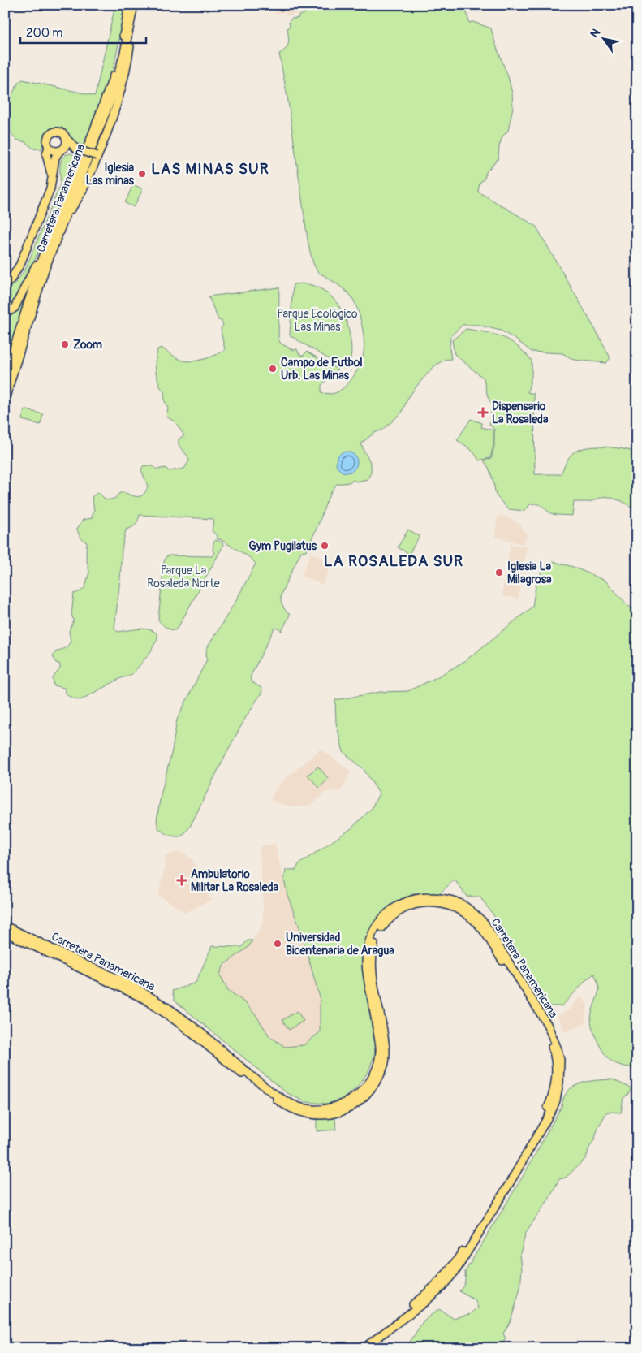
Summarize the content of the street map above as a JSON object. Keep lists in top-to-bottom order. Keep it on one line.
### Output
{"streets":{"main road":["Carretera Panamericana"]},"districts":["LAS MINAS SUR","LA ROSALEDA SUR"],"parks":["Parque Ecológico Las Minas","Parque La Rosaleda Norte"],"places":{"other":["Iglesia Las minas","Zoom","Campo de Futbol Urb. Las Minas","Gym Pugilatus","Iglesia La Milagrosa","Universidad Bicentenaria de Aragua"],"health":["Dispensario La Rosaleda","Ambulatorio Militar La Rosaleda"]},"scale_bar":"200 m","north":"top left"}
